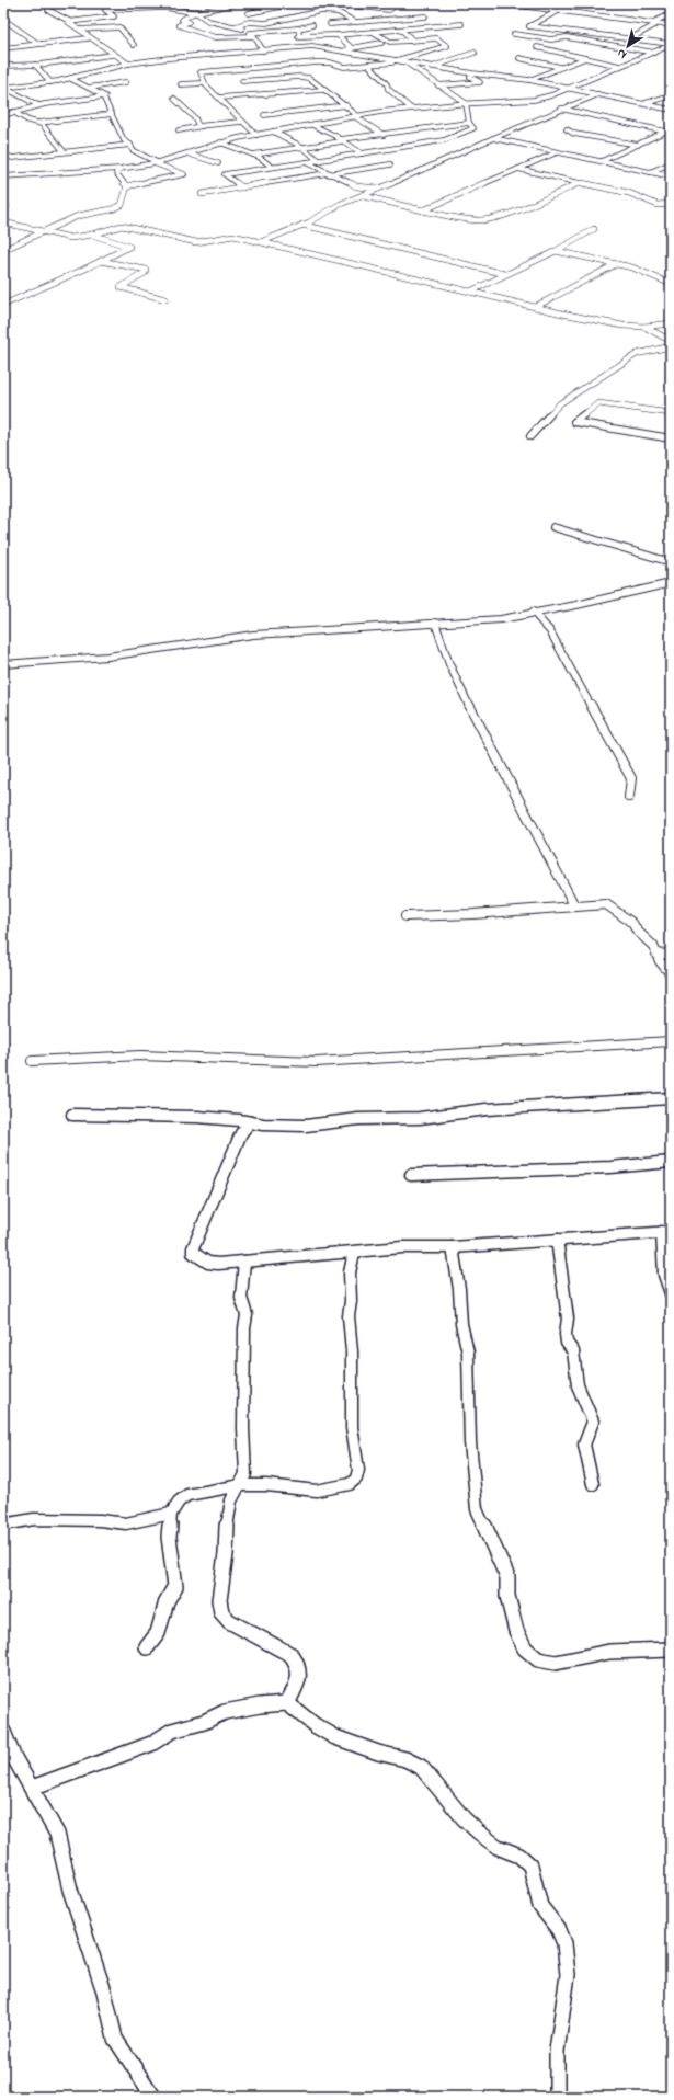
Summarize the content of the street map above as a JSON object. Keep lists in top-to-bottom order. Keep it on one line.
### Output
{"north":"bottom left"}
